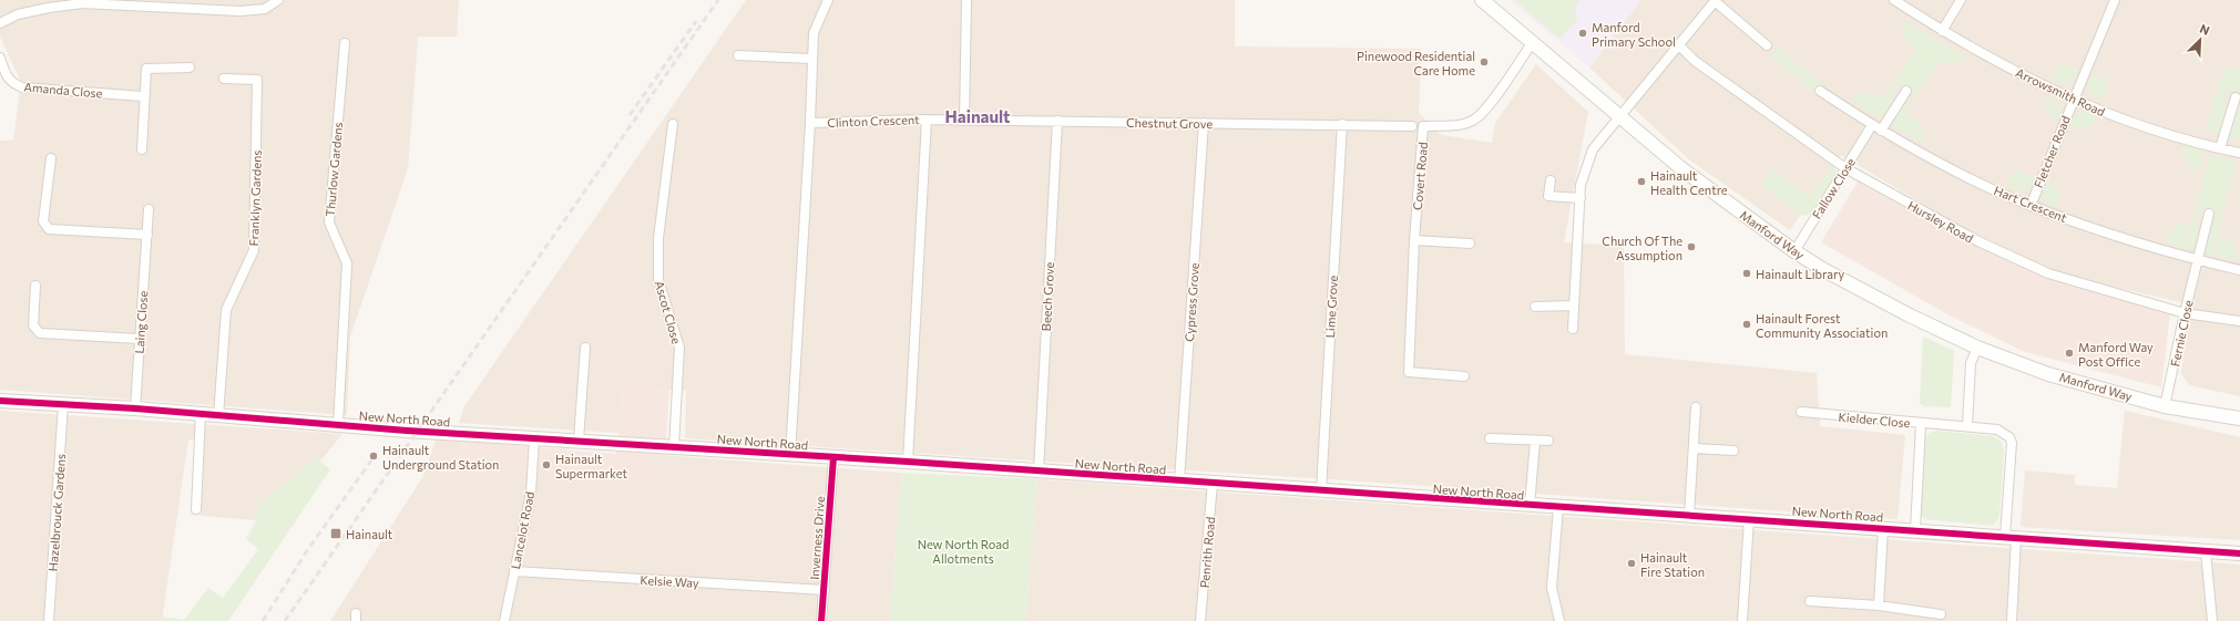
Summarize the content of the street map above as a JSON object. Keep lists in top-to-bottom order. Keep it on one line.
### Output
{"streets":{"street":["Amanda Close","Arrowsmith Road","Clinton Crescent","Chestnut Grove","Fletcher Road","Thurlow Gardens","Covert Road","Fallow Close","Franklyn Gardens","Hart Crescent","Hursley Road","Manford Way","Beech Grove","Cypress Grove","Lime Grove","Ascot Close","Laing Close","Fernie Close","New North Road","Kielder Close","Hazelbrouck Gardens","Lancelot Road","Inverness Drive","Penrith Road","Kelsie Way"]},"crossings":[["Arrowsmith Road","Fletcher Road"],["Clinton Crescent","Chestnut Grove"],["Clinton Crescent","New North Road"],["Chestnut Grove","Beech Grove"],["Chestnut Grove","Cypress Grove"],["Chestnut Grove","Lime Grove"],["Fletcher Road","Hart Crescent"],["Thurlow Gardens","New North Road"],["Covert Road","Manford Way"],["Fallow Close","Hart Crescent"],["Fallow Close","Hursley Road"],["Fallow Close","Manford Way"],["Franklyn Gardens","New North Road"],["Hart Crescent","Fernie Close"],["Hursley Road","Fernie Close"],["Manford Way","Fernie Close"],["Beech Grove","New North Road"],["Cypress Grove","New North Road"],["Lime Grove","New North Road"],["Ascot Close","New North Road"],["Laing Close","New North Road"],["New North Road","Kielder Close"],["New North Road","Hazelbrouck Gardens"],["New North Road","Lancelot Road"],["New North Road","Inverness Drive"],["New North Road","Penrith Road"],["Lancelot Road","Kelsie Way"],["Inverness Drive","Kelsie Way"]],"districts":["Hainault"],"parks":["New North Road Allotments"],"places":{"other":["Manford Primary School","Pinewood Residential Care Home","Hainault Health Centre","Church Of The Assumption","Hainault Library","Hainault Forest Community Association","Manford Way Post Office","Hainault Underground Station","Hainault Supermarket","Hainault Fire Station"],"transit":["Hainault"]},"north":"top right"}
